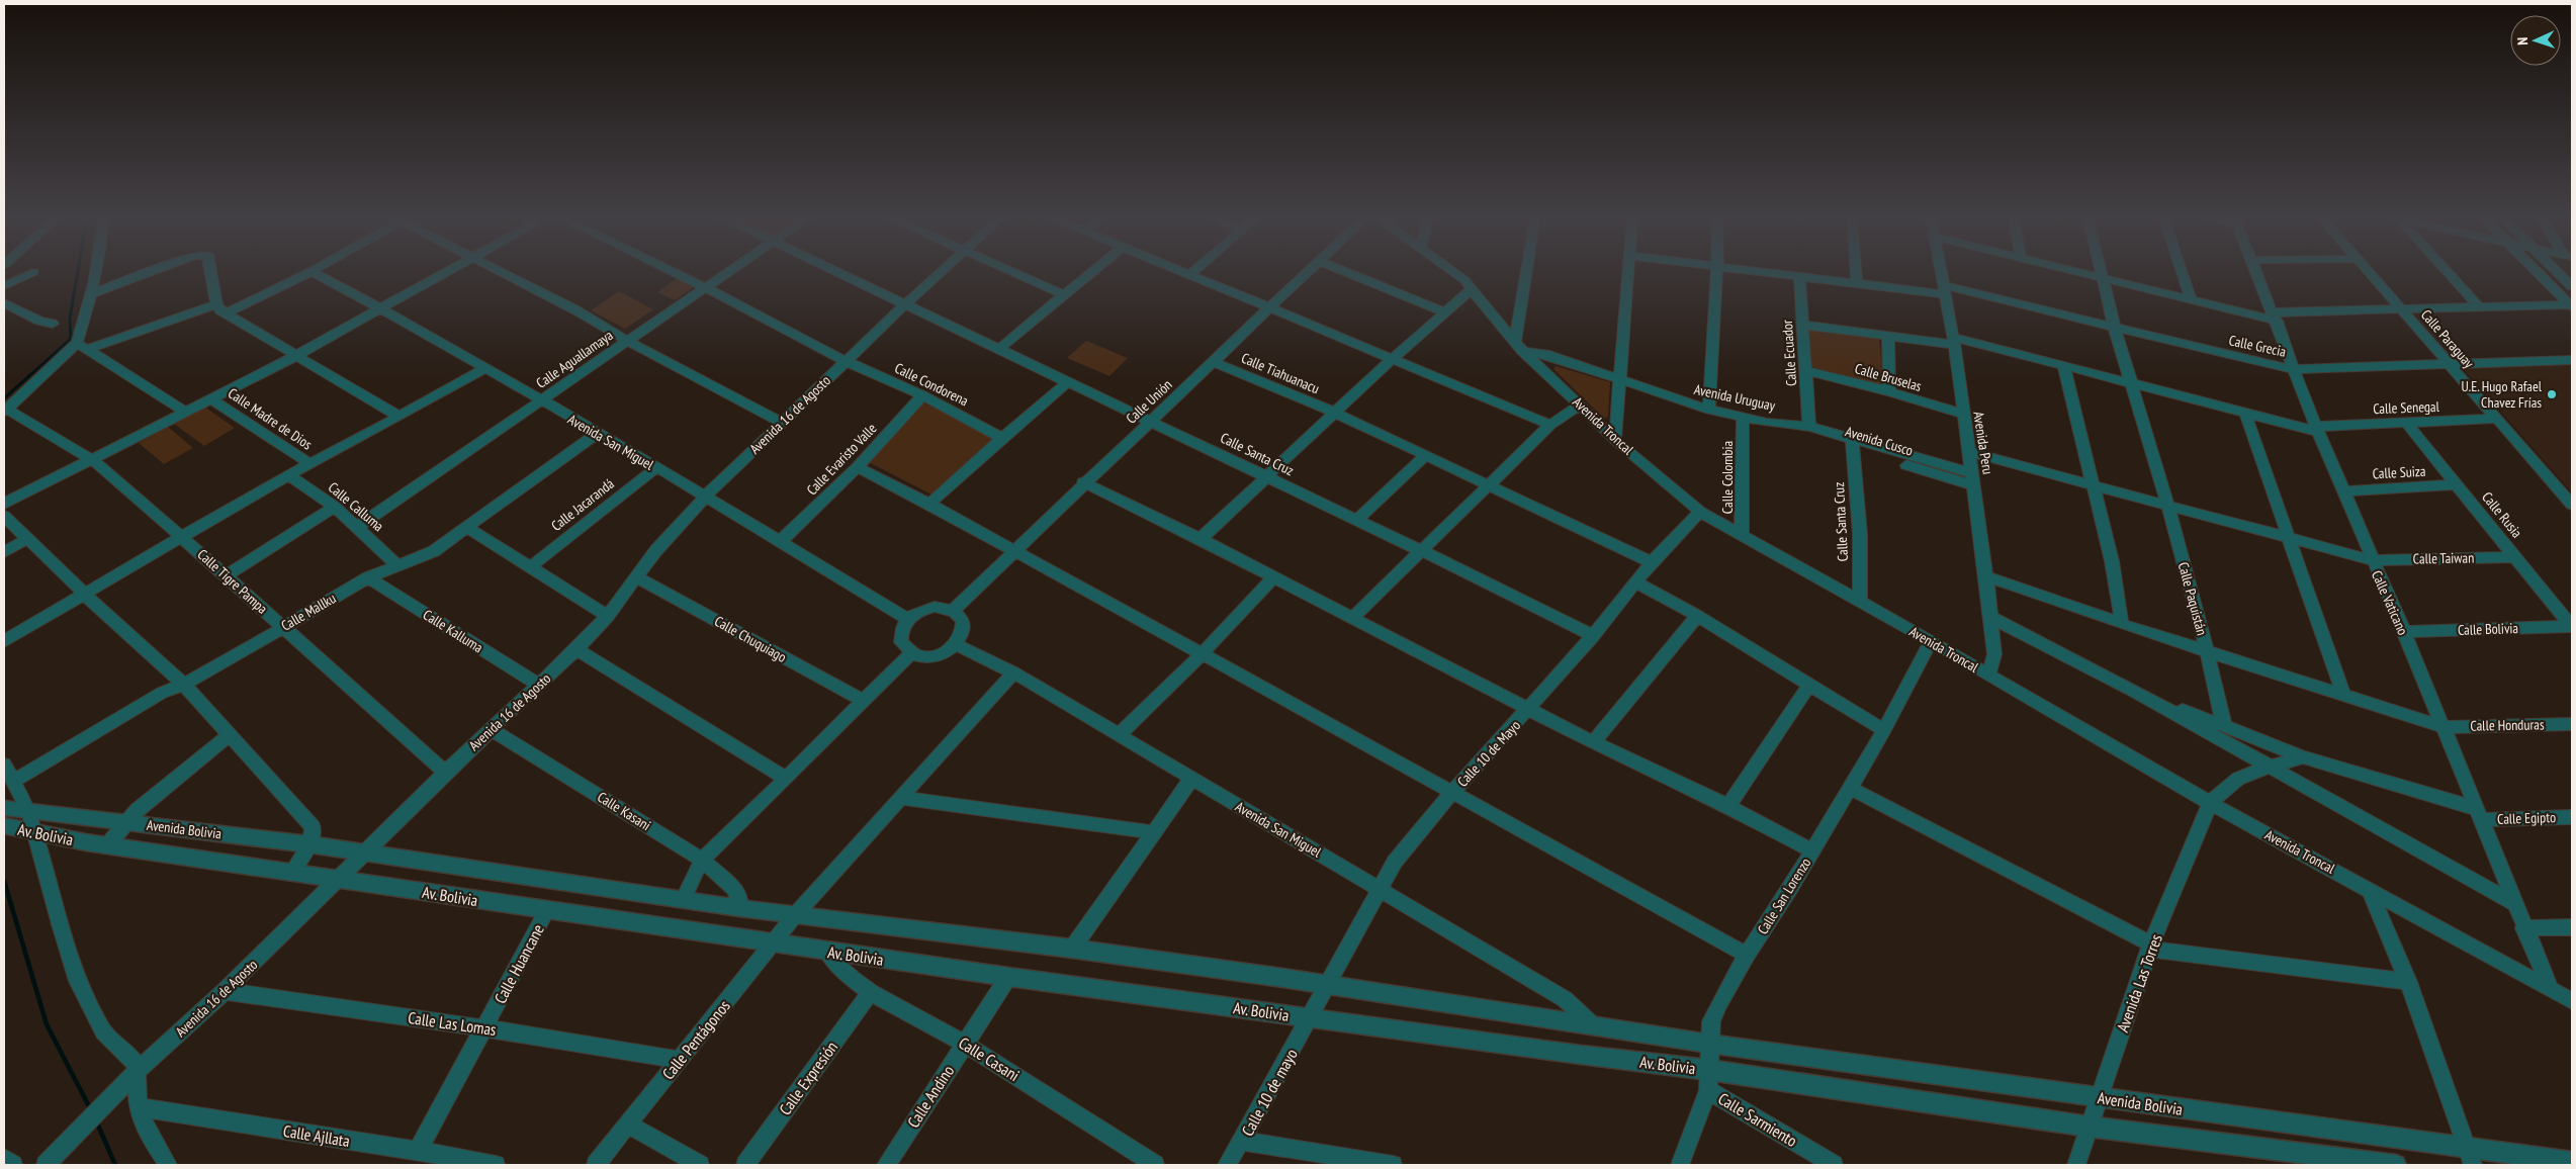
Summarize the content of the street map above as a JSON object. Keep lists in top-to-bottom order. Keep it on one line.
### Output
{"streets":{"street":["Calle Paraguay","Calle Grecia","Calle Ecuador","Calle Aguallamaya","Calle Tiahuanacu","Calle Bruselas","Calle Condorena","Avenida Uruguay","Calle Unión","Calle Senegal","Avenida 16 de Agosto","Calle Madre de Dios","Avenida Troncal","Avenida Cusco","Avenida San Miguel","Avenida Peru","Calle Santa Cruz","Calle Evaristo Valle","Calle Suiza","Calle Colombia","Calle Jacarandá","Calle Calluma","Calle Rusia","Calle Taiwan","Calle Tigre Pampa","Calle Paquistán","Calle Vaticano","Calle Mallku","Calle Bolivia","Calle Kalluma","Calle Chuquiago","Calle Honduras","Calle 10 de Mayo","Calle Kasani","Calle Egipto","Avenida Bolivia","Av. Bolivia","Calle San Lorenzo","Calle Huancane","Avenida Las Torres","Calle Las Lomas","Calle Pentágonos","Calle Casani","Calle Expresión","Calle 10 de mayo","Calle Andino","Calle Sarmiento","Calle Ajllata"]},"crossings":[["Calle Paraguay","Calle Grecia"],["Calle Paraguay","Calle Senegal"],["Calle Grecia","Calle Ecuador"],["Calle Grecia","Avenida Peru"],["Calle Grecia","Calle Paquistán"],["Calle Grecia","Calle Vaticano"],["Calle Ecuador","Calle Bruselas"],["Calle Ecuador","Avenida Uruguay"],["Calle Aguallamaya","Calle Condorena"],["Calle Aguallamaya","Avenida San Miguel"],["Calle Aguallamaya","Calle Calluma"],["Calle Tiahuanacu","Calle Unión"],["Calle Tiahuanacu","Calle 10 de Mayo"],["Calle Bruselas","Avenida Peru"],["Calle Condorena","Avenida 16 de Agosto"],["Calle Condorena","Calle Evaristo Valle"],["Avenida Uruguay","Avenida Troncal"],["Avenida Uruguay","Avenida Cusco"],["Avenida Uruguay","Calle Santa Cruz"],["Avenida Uruguay","Calle Colombia"],["Calle Unión","Avenida San Miguel"],["Calle Unión","Calle Santa Cruz"],["Calle Senegal","Calle Rusia"],["Calle Senegal","Calle Vaticano"],["Avenida 16 de Agosto","Avenida San Miguel"],["Avenida 16 de Agosto","Calle Santa Cruz"],["Avenida 16 de Agosto","Calle Tigre Pampa"],["Avenida 16 de Agosto","Calle Kalluma"],["Avenida 16 de Agosto","Calle Chuquiago"],["Avenida 16 de Agosto","Calle Kasani"],["Avenida 16 de Agosto","Avenida Bolivia"],["Avenida 16 de Agosto","Av. Bolivia"],["Avenida 16 de Agosto","Calle Las Lomas"],["Avenida Troncal","Avenida Peru"],["Avenida Troncal","Calle Santa Cruz"],["Avenida Troncal","Calle Colombia"],["Avenida Troncal","Calle Vaticano"],["Avenida Troncal","Calle 10 de Mayo"],["Avenida Troncal","Calle San Lorenzo"],["Avenida Troncal","Avenida Las Torres"],["Avenida Cusco","Avenida Peru"],["Avenida Cusco","Calle Santa Cruz"],["Avenida San Miguel","Calle Evaristo Valle"],["Avenida San Miguel","Calle Jacarandá"],["Avenida San Miguel","Calle Mallku"],["Avenida San Miguel","Calle 10 de Mayo"],["Avenida San Miguel","Av. Bolivia"],["Avenida San Miguel","Calle Pentágonos"],["Avenida Peru","Calle Taiwan"],["Avenida Peru","Calle Honduras"],["Calle Santa Cruz","Calle 10 de Mayo"],["Calle Suiza","Calle Rusia"],["Calle Suiza","Calle Vaticano"],["Calle Calluma","Calle Mallku"],["Calle Rusia","Calle Taiwan"],["Calle Rusia","Calle Bolivia"],["Calle Taiwan","Calle Paquistán"],["Calle Taiwan","Calle Vaticano"],["Calle Tigre Pampa","Calle Mallku"],["Calle Paquistán","Calle Honduras"],["Calle Vaticano","Calle Bolivia"],["Calle Vaticano","Calle Honduras"],["Calle Vaticano","Calle Egipto"],["Calle Mallku","Calle Kalluma"],["Calle 10 de Mayo","Av. Bolivia"],["Calle 10 de Mayo","Calle 10 de mayo"],["Calle Kasani","Av. Bolivia"],["Avenida Bolivia","Av. Bolivia"],["Avenida Bolivia","Calle San Lorenzo"],["Avenida Bolivia","Avenida Las Torres"],["Av. Bolivia","Calle San Lorenzo"],["Av. Bolivia","Calle Huancane"],["Av. Bolivia","Calle Pentágonos"],["Av. Bolivia","Calle Casani"],["Av. Bolivia","Calle 10 de mayo"],["Av. Bolivia","Calle Andino"],["Calle San Lorenzo","Calle Sarmiento"],["Calle Huancane","Calle Las Lomas"],["Calle Huancane","Calle Ajllata"],["Calle Las Lomas","Calle Pentágonos"],["Calle Casani","Calle Expresión"],["Calle Casani","Calle Andino"]],"places":["U.E. Hugo Rafael Chavez Frías"],"north":"left"}
